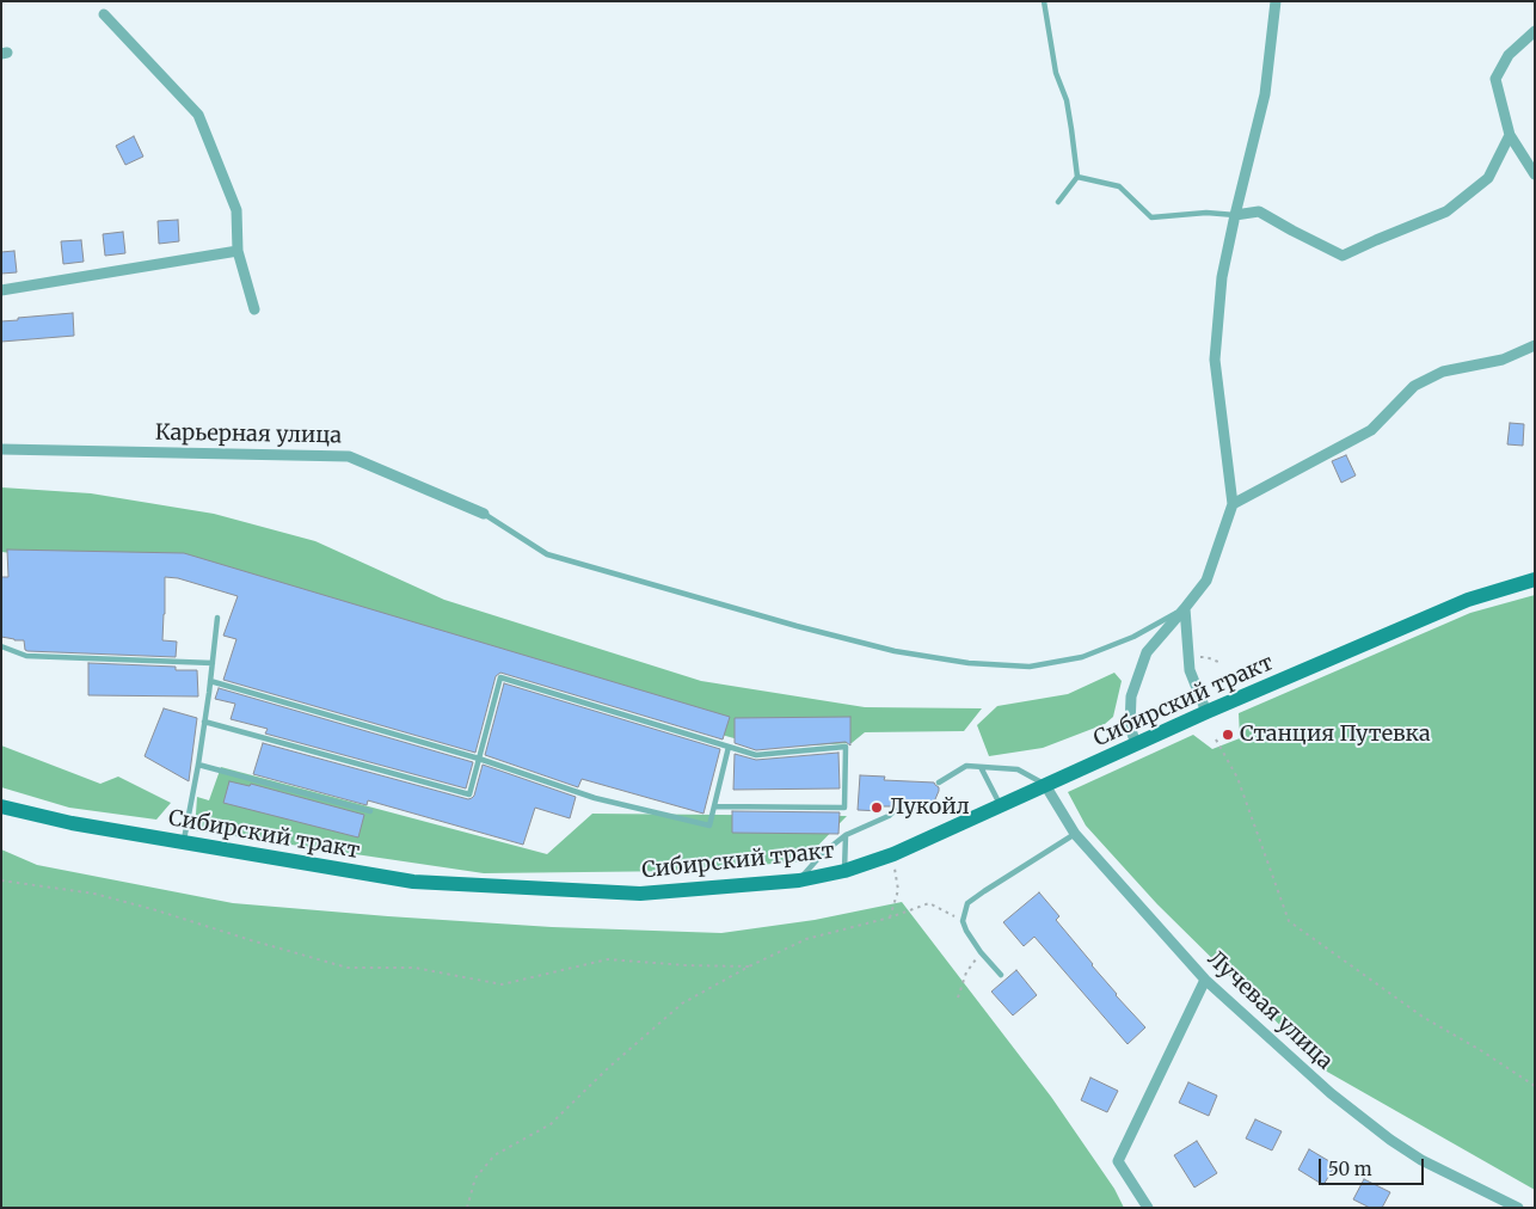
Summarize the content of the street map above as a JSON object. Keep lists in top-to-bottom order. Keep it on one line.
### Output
{"streets":{"main road":["Сибирский тракт"],"street":["Карьерная улица","Лучевая улица"]},"crossings":[["Сибирский тракт","Лучевая улица"]],"places":["Станция Путевка","Лукойл"],"scale_bar":"50 m"}
